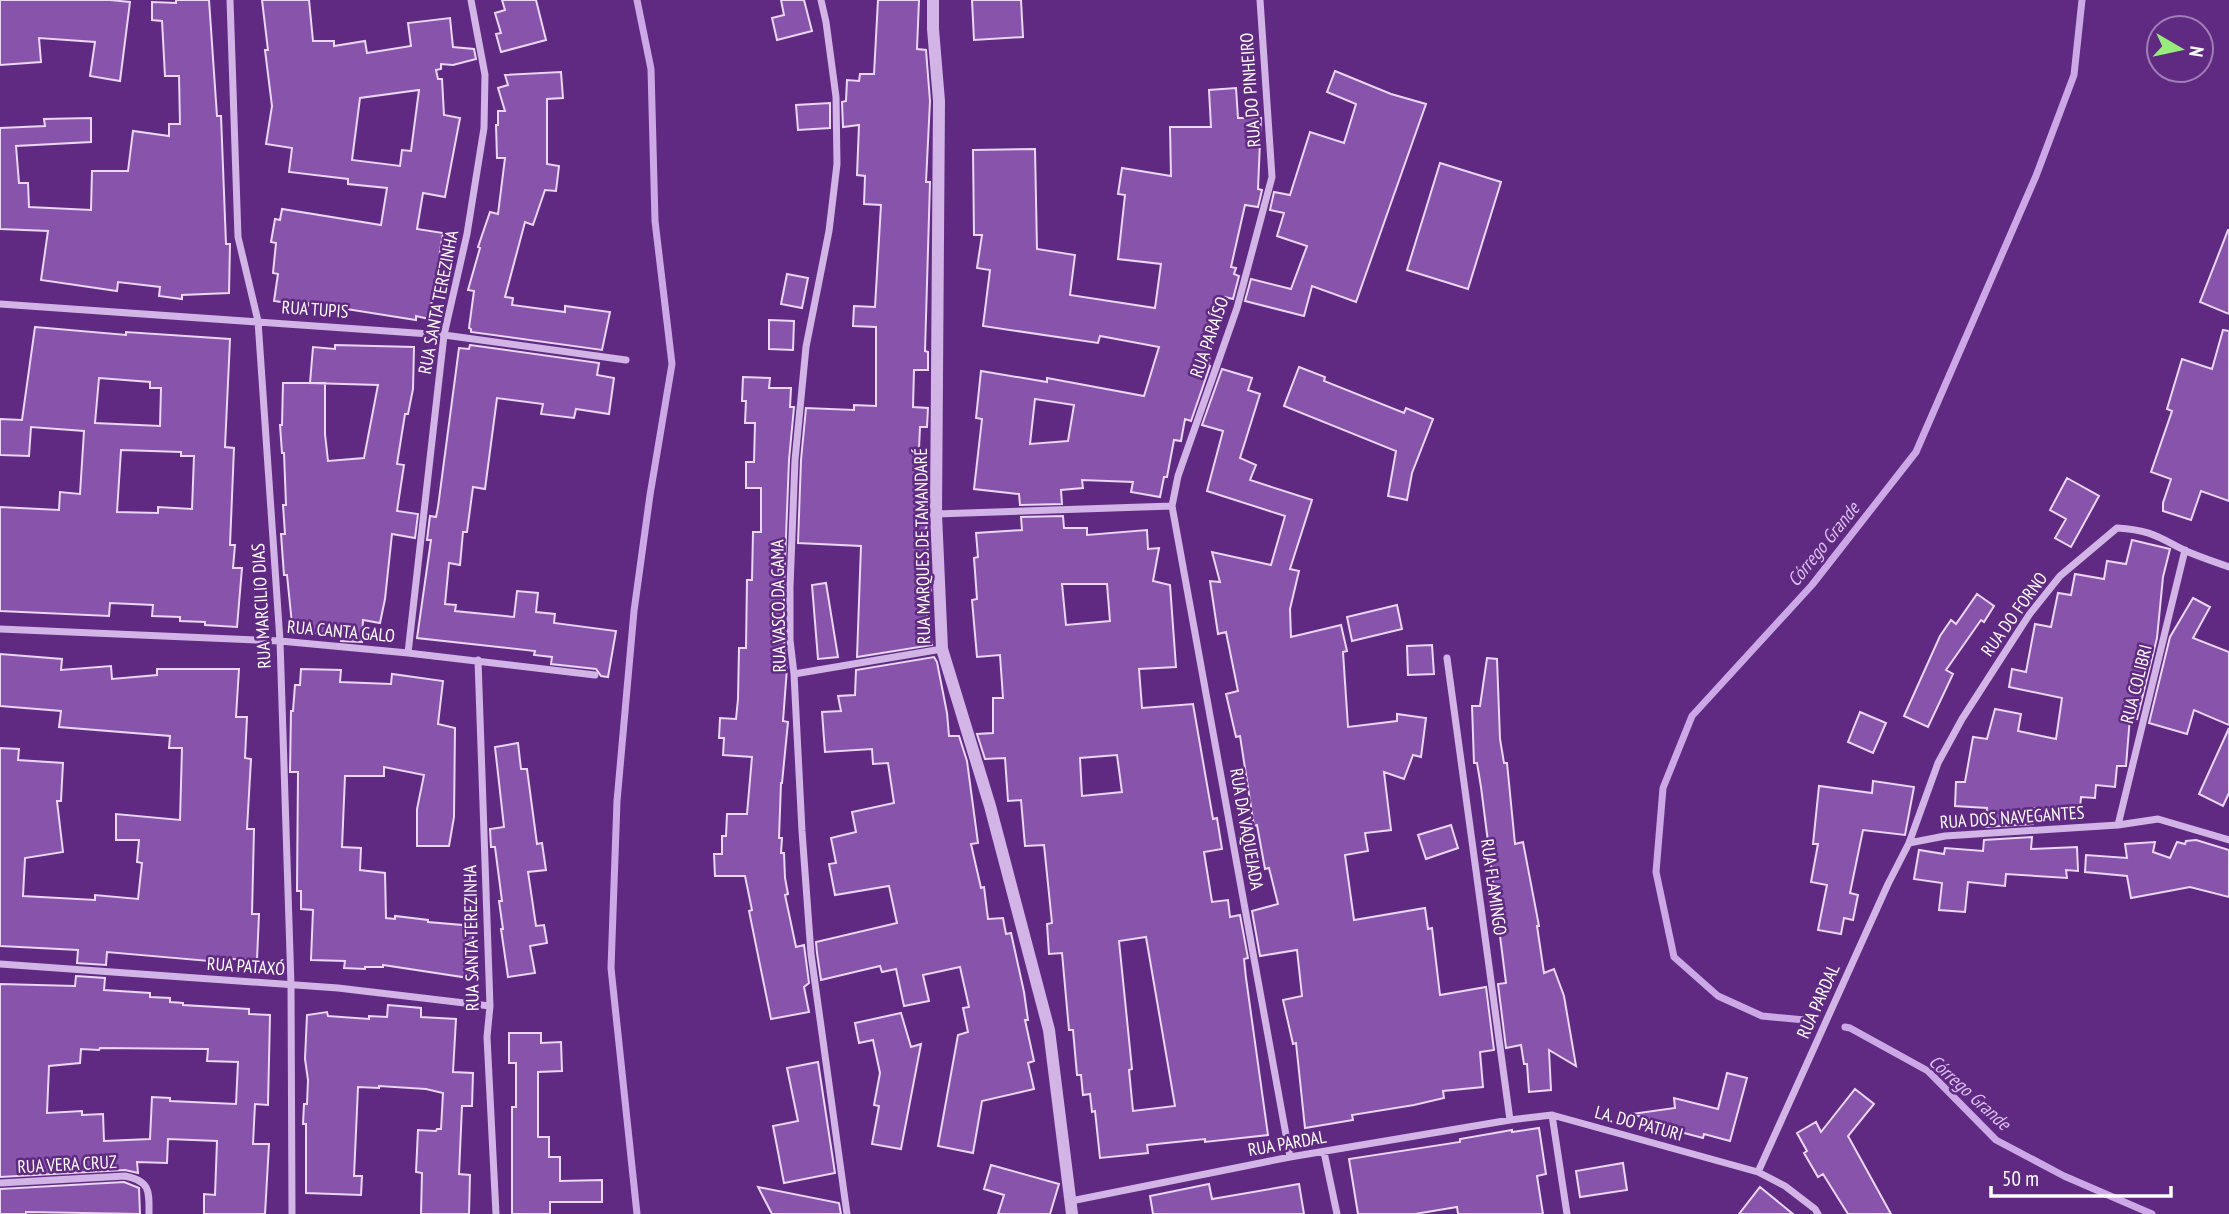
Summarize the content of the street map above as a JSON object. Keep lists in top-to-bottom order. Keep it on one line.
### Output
{"streets":{"street":["RUA DO PINHEIRO","RUA SANTA TEREZINHA","RUA TUPIS","RUA PARAÍSO","RUA MARQUES DE TAMANDARÉ","RUA MARCILIO DIAS","RUA VASCO DA GAMA","RUA DO FORNO","RUA CANTA GALO","RUA COLIBRI","RUA DOS NAVEGANTES","RUA DA VAQUEJADA","RUA FLAMINGO","RUA PATAXÓ","RUA PARDAL","LA. DO PATURI","RUA VERA CRUZ"]},"crossings":[["RUA DO PINHEIRO","RUA PARAÍSO"],["RUA SANTA TEREZINHA","RUA TUPIS"],["RUA SANTA TEREZINHA","RUA CANTA GALO"],["RUA SANTA TEREZINHA","RUA PATAXÓ"],["RUA TUPIS","RUA MARCILIO DIAS"],["RUA PARAÍSO","RUA DA VAQUEJADA"],["RUA MARQUES DE TAMANDARÉ","RUA PARDAL"],["RUA MARCILIO DIAS","RUA CANTA GALO"],["RUA MARCILIO DIAS","RUA PATAXÓ"],["RUA DO FORNO","RUA COLIBRI"],["RUA DO FORNO","RUA DOS NAVEGANTES"],["RUA DO FORNO","RUA PARDAL"],["RUA COLIBRI","RUA DOS NAVEGANTES"],["RUA DOS NAVEGANTES","RUA PARDAL"],["RUA DA VAQUEJADA","RUA PARDAL"],["RUA FLAMINGO","RUA PARDAL"],["RUA FLAMINGO","LA. DO PATURI"],["RUA PARDAL","LA. DO PATURI"]],"water":["Córrego Grande"],"scale_bar":"50 m","north":"right"}
